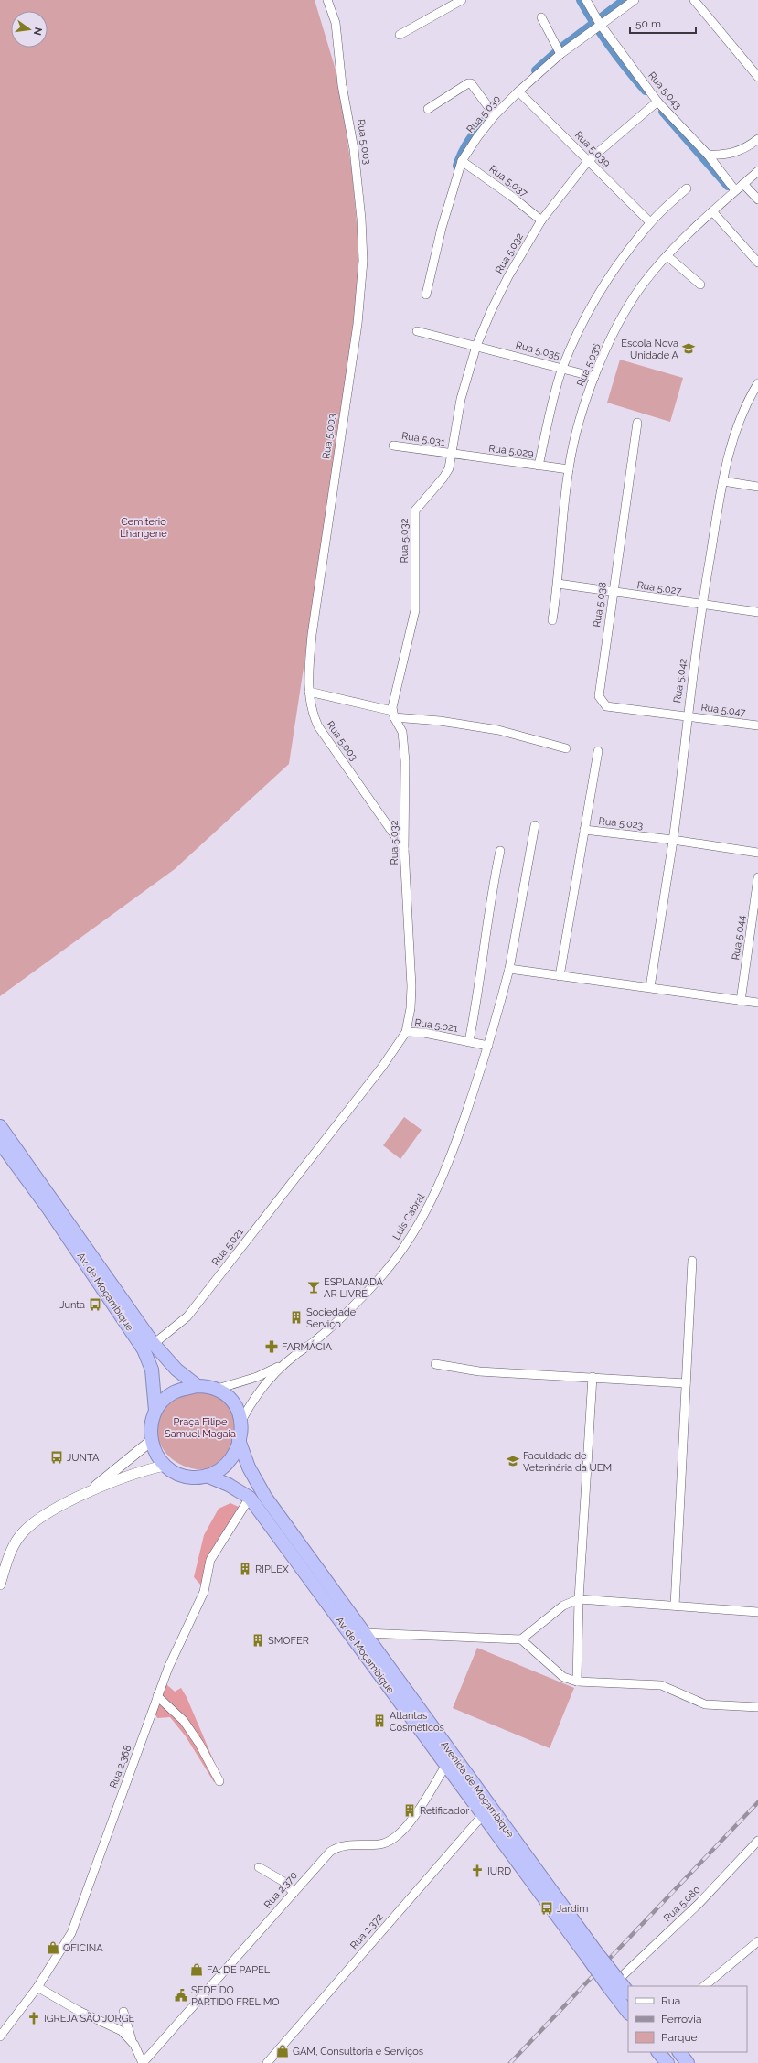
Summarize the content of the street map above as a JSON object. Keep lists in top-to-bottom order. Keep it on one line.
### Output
{"streets":{"highway":["Av. de Moçambique","Avenida de Moçambique"],"street":["Rua 5.043","Rua 5.030","Rua 5.003","Rua 5.039","Rua 5.037","Rua 5.032","Rua 5.035","Rua 5.036","Rua 5.031","Rua 5.029","Rua 5.027","Rua 5.038","Rua 5.042","Rua 5.047","Rua 5.023","Rua 5.044","Rua 5.021","Luis Cabral","Rua 2.368","Rua 2.370","Rua 5.080","Rua 2.372"]},"crossings":[["Rua 5.043","Rua 5.030"],["Rua 5.043","Rua 5.032"],["Rua 5.043","Rua 5.036"],["Rua 5.030","Rua 5.039"],["Rua 5.030","Rua 5.037"],["Rua 5.003","Rua 5.032"],["Rua 5.039","Rua 5.032"],["Rua 5.037","Rua 5.032"],["Rua 5.032","Rua 5.035"],["Rua 5.032","Rua 5.031"],["Rua 5.032","Rua 5.029"],["Rua 5.032","Rua 5.021"],["Rua 5.035","Rua 5.036"],["Rua 5.036","Rua 5.029"],["Rua 5.036","Rua 5.027"],["Rua 5.031","Rua 5.029"],["Rua 5.027","Rua 5.038"],["Rua 5.027","Rua 5.042"],["Rua 5.038","Rua 5.042"],["Rua 5.038","Rua 5.047"],["Rua 5.042","Rua 5.047"],["Rua 5.042","Rua 5.023"],["Rua 5.021","Luis Cabral"],["Rua 5.021","Av. de Moçambique"],["Luis Cabral","Av. de Moçambique"],["Luis Cabral","Avenida de Moçambique"],["Av. de Moçambique","Rua 2.368"],["Av. de Moçambique","Avenida de Moçambique"],["Av. de Moçambique","Rua 2.370"],["Av. de Moçambique","Rua 2.372"],["Avenida de Moçambique","Rua 5.080"]],"parks":["Cemiterio Lhangene","Praça Filipe Samuel Magaia"],"places":{"school or university":["Escola Nova Unidade A","Faculdade de Veterinária da UEM"],"bar":["ESPLANADA AR LIVRE"],"bus stop":["Junta","JUNTA","Jardim"],"building":["Sociedade Serviço","RIPLEX","SMOFER","Atlantas Cosmèticos","Retificador"],"pharmacy":["FARMÁCIA"],"church":["IURD","IGREJA SÃO JORGE"],"shop":["OFICINA","FA. DE PAPEL","GAM, Consultoria e Serviços"],"public building":["SEDE DO PARTIDO FRELIMO"]},"legend":["Rua","Ferrovia","Parque"],"scale_bar":"50 m","north":"right"}
